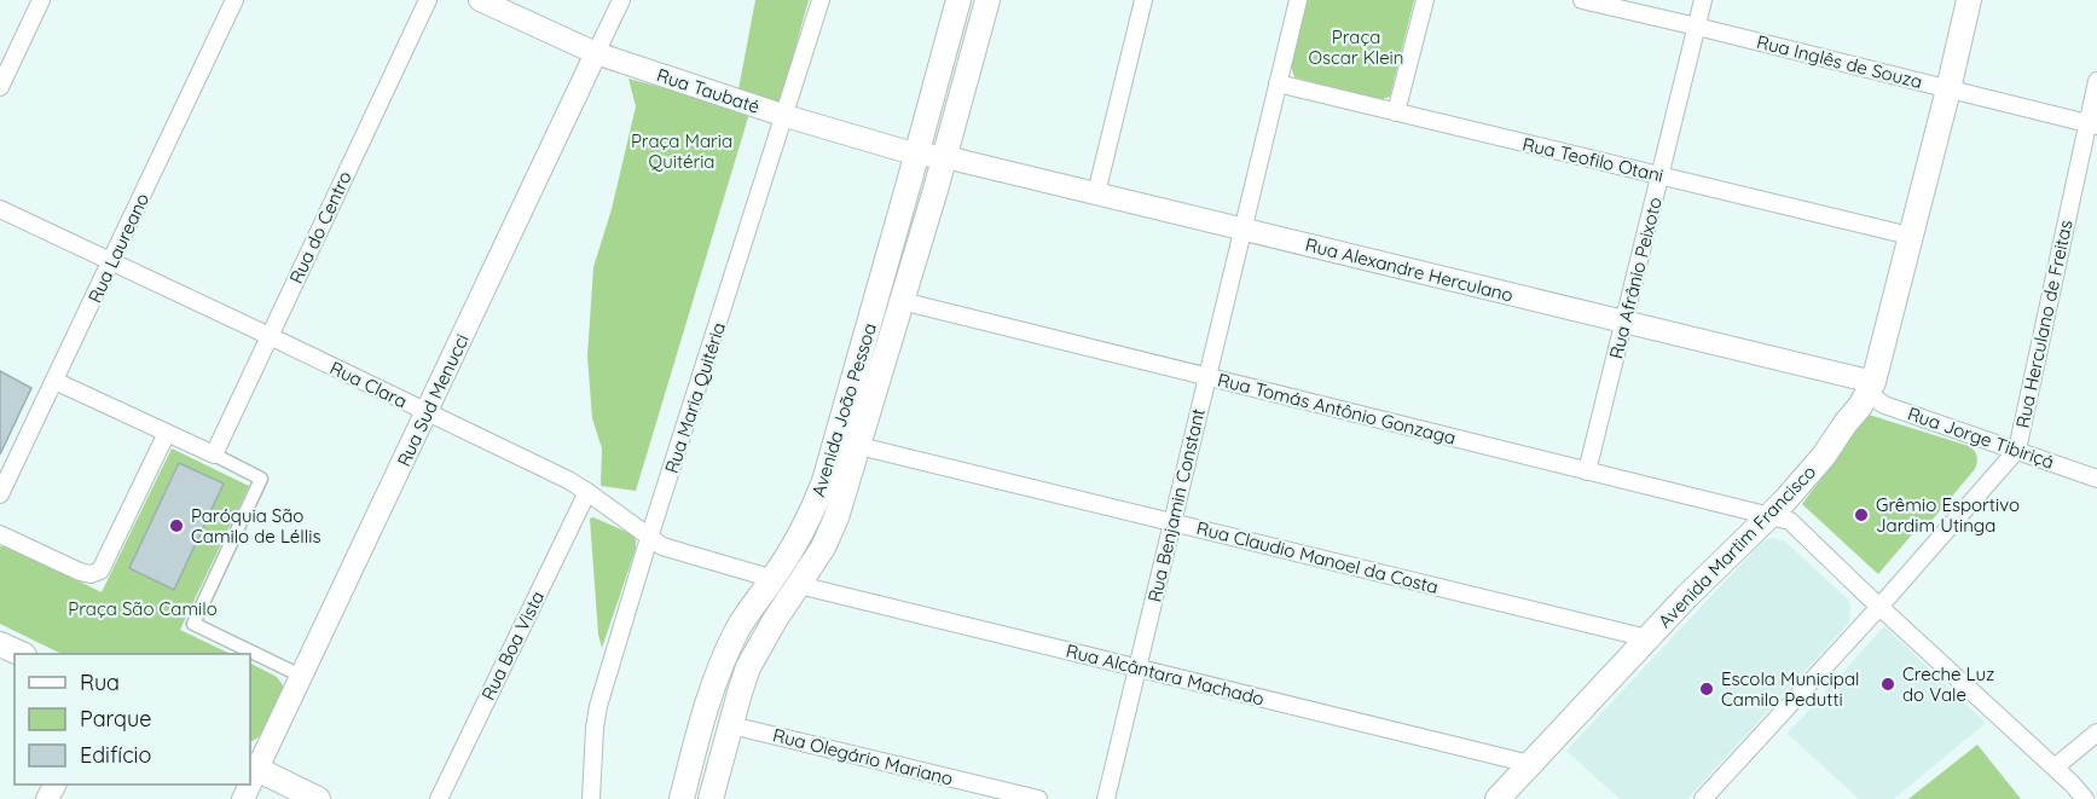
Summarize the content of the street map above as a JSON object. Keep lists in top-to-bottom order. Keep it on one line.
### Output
{"streets":{"main road":["Avenida João Pessoa","Avenida Martim Francisco"],"street":["Rua Inglês de Souza","Rua Taubaté","Rua Teofilo Otani","Rua do Centro","Rua Laureano","Rua Alexandre Herculano","Rua Afrânio Peixoto","Rua Herculano de Freitas","Rua Clara","Rua Maria Quitéria","Rua Sud Menucci","Rua Tomás Antônio Gonzaga","Rua Jorge Tibiriçá","Rua Benjamin Constant","Rua Claudio Manoel da Costa","Rua Boa Vista","Rua Alcântara Machado","Rua Olegário Mariano"]},"crossings":[["Rua Inglês de Souza","Rua Afrânio Peixoto"],["Rua Inglês de Souza","Rua Herculano de Freitas"],["Rua Inglês de Souza","Avenida Martim Francisco"],["Rua Taubaté","Rua Alexandre Herculano"],["Rua Taubaté","Rua Maria Quitéria"],["Rua Taubaté","Rua Sud Menucci"],["Rua Taubaté","Avenida João Pessoa"],["Rua Teofilo Otani","Rua Afrânio Peixoto"],["Rua Teofilo Otani","Rua Benjamin Constant"],["Rua Teofilo Otani","Avenida Martim Francisco"],["Rua do Centro","Rua Clara"],["Rua Laureano","Rua Clara"],["Rua Alexandre Herculano","Rua Afrânio Peixoto"],["Rua Alexandre Herculano","Avenida João Pessoa"],["Rua Alexandre Herculano","Rua Jorge Tibiriçá"],["Rua Alexandre Herculano","Rua Benjamin Constant"],["Rua Alexandre Herculano","Avenida Martim Francisco"],["Rua Afrânio Peixoto","Rua Tomás Antônio Gonzaga"],["Rua Herculano de Freitas","Rua Tomás Antônio Gonzaga"],["Rua Herculano de Freitas","Rua Jorge Tibiriçá"],["Rua Clara","Rua Maria Quitéria"],["Rua Clara","Rua Sud Menucci"],["Rua Clara","Avenida João Pessoa"],["Rua Clara","Rua Boa Vista"],["Rua Tomás Antônio Gonzaga","Avenida João Pessoa"],["Rua Tomás Antônio Gonzaga","Rua Benjamin Constant"],["Rua Tomás Antônio Gonzaga","Avenida Martim Francisco"],["Avenida João Pessoa","Rua Claudio Manoel da Costa"],["Avenida João Pessoa","Rua Alcântara Machado"],["Avenida João Pessoa","Rua Olegário Mariano"],["Rua Jorge Tibiriçá","Avenida Martim Francisco"],["Rua Benjamin Constant","Rua Claudio Manoel da Costa"],["Rua Benjamin Constant","Rua Alcântara Machado"],["Avenida Martim Francisco","Rua Claudio Manoel da Costa"],["Avenida Martim Francisco","Rua Alcântara Machado"]],"parks":["Praça Oscar Klein","Praça Maria Quitéria","Praça São Camilo"],"places":["Grêmio Esportivo Jardim Utinga","Paróquia São Camilo de Léllis","Creche Luz do Vale","Escola Municipal Camilo Pedutti"],"legend":["Rua","Parque","Edifício"]}
